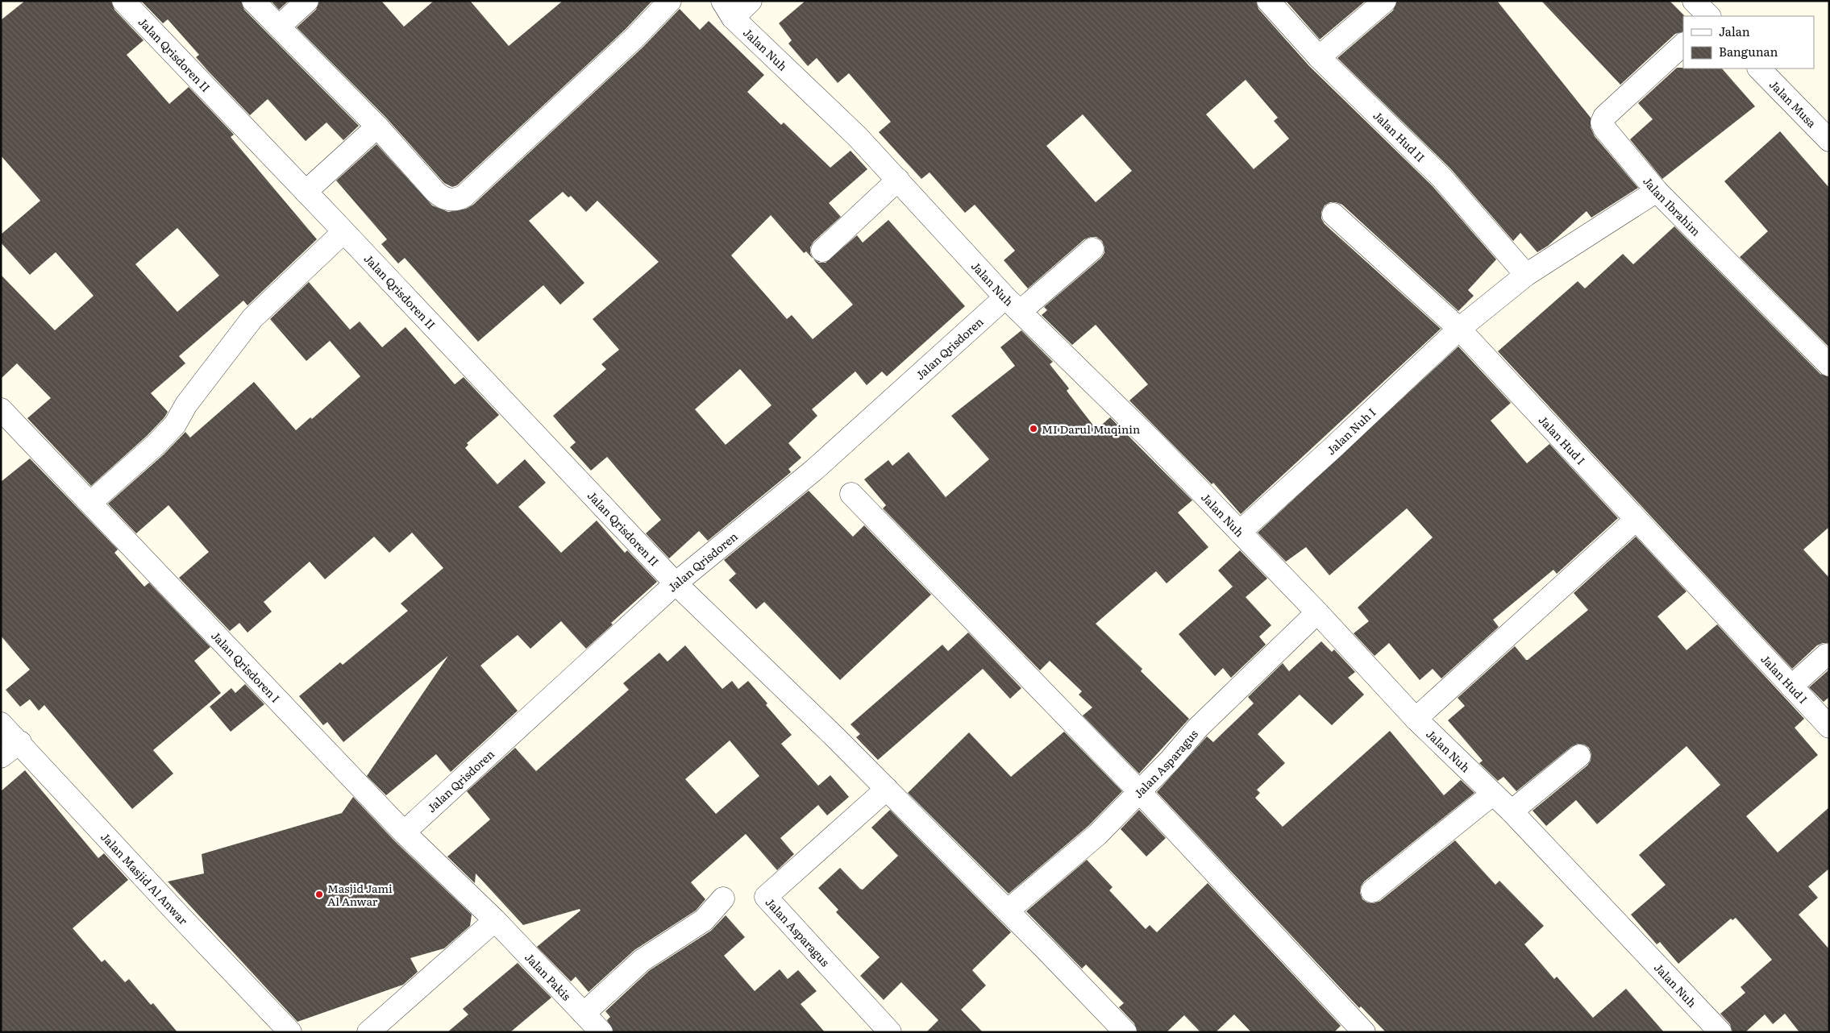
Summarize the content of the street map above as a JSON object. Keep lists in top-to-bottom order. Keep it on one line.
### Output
{"streets":{"street":["Jalan Nuh","Jalan Qrisdoren II","Jalan Musa","Jalan Hud II","Jalan Ibrahim","Jalan Qrisdoren","Jalan Nuh I","Jalan Hud I","Jalan Qrisdoren I","Jalan Asparagus","Jalan Masjid Al Anwar","Jalan Pakis"]},"crossings":[["Jalan Nuh","Jalan Qrisdoren"],["Jalan Nuh","Jalan Nuh I"],["Jalan Nuh","Jalan Asparagus"],["Jalan Qrisdoren II","Jalan Qrisdoren"],["Jalan Qrisdoren","Jalan Qrisdoren I"],["Jalan Nuh I","Jalan Hud I"],["Jalan Qrisdoren I","Jalan Pakis"]],"places":["MI Darul Muqinin","Masjid Jami Al Anwar"],"legend":["Jalan","Bangunan"]}
